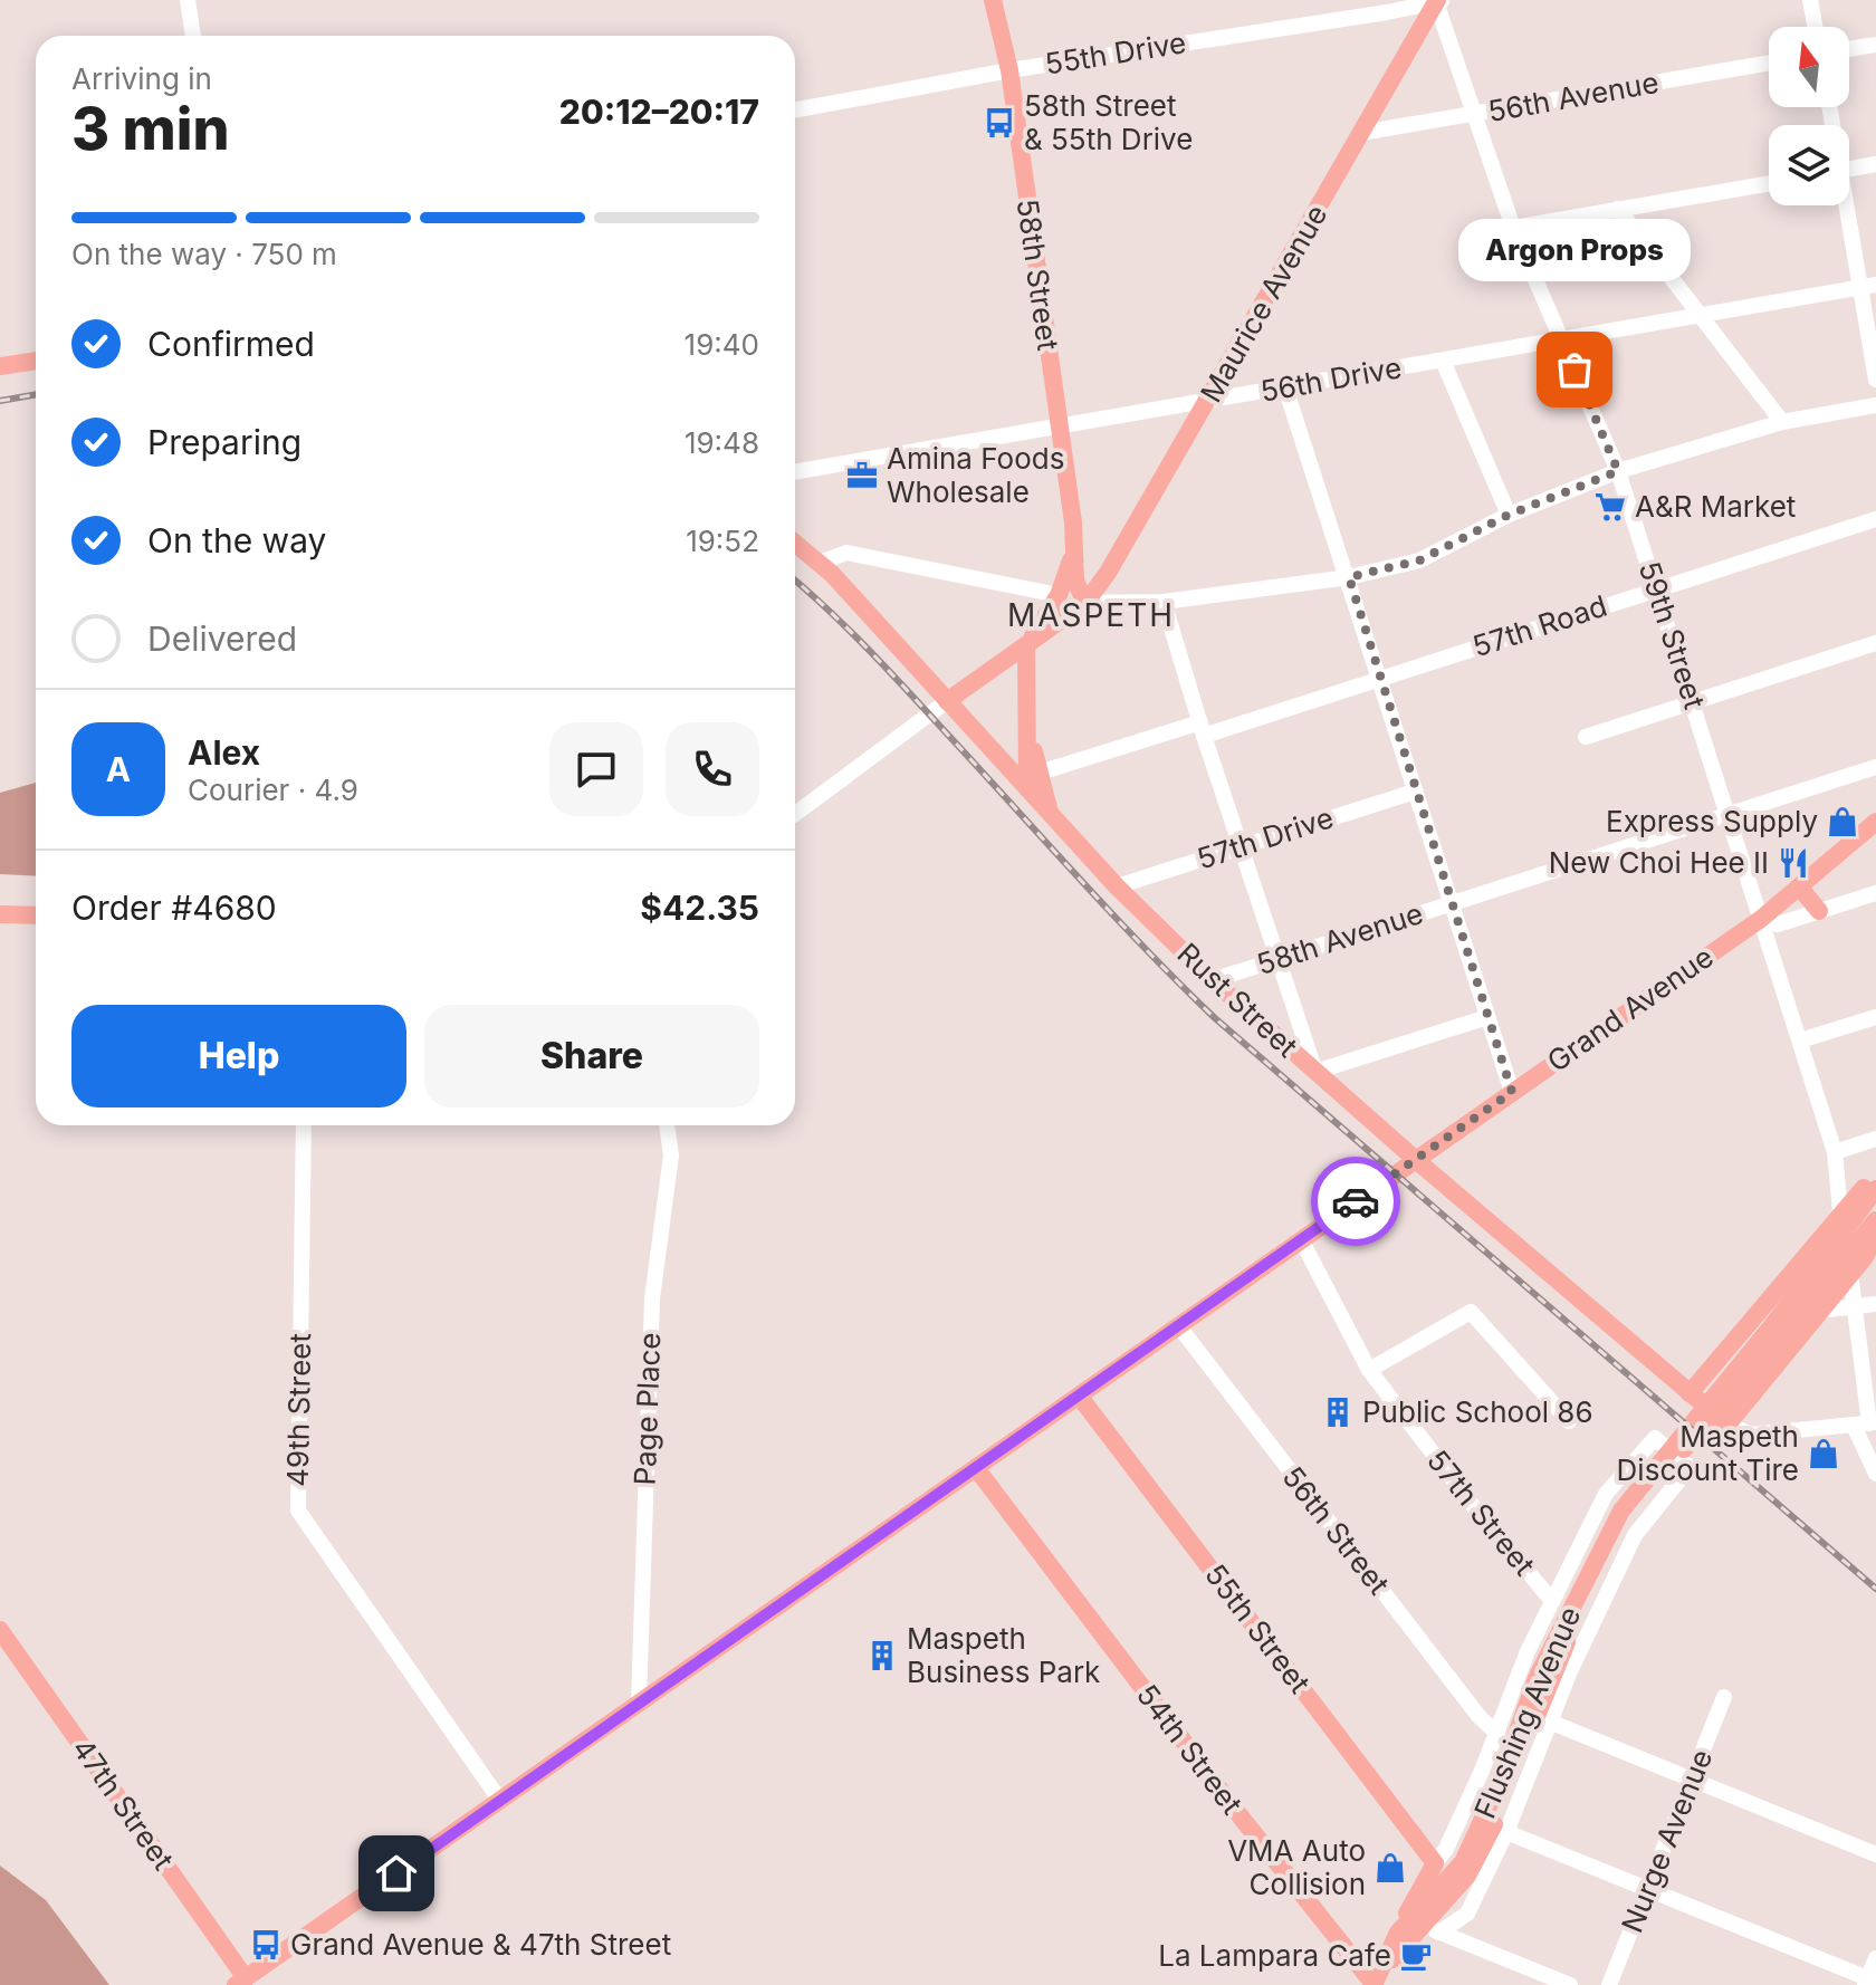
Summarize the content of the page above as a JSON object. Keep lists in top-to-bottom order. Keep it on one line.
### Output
{"streets":{"main road":["58th Street","Maurice Avenue","Rust Street","Grand Avenue","55th Street","Flushing Avenue","54th Street","47th Street"],"street":["55th Drive","56th Avenue","56th Drive","57th Road","59th Street","57th Drive","58th Avenue","Page Place","49th Street","57th Street","56th Street","Nurge Avenue"]},"crossings":[["55th Drive","58th Street"],["55th Drive","Maurice Avenue"],["55th Drive","59th Street"],["56th Avenue","Maurice Avenue"],["56th Avenue","59th Street"],["58th Street","Maurice Avenue"],["58th Street","56th Drive"],["Maurice Avenue","56th Drive"],["Maurice Avenue","59th Street"],["Maurice Avenue","Rust Street"],["56th Drive","59th Street"],["57th Road","59th Street"],["59th Street","58th Avenue"],["59th Street","Grand Avenue"],["59th Street","Flushing Avenue"],["57th Drive","Rust Street"],["58th Avenue","Rust Street"],["Rust Street","Grand Avenue"],["Grand Avenue","Page Place"],["Grand Avenue","49th Street"],["Grand Avenue","57th Street"],["Grand Avenue","56th Street"],["Grand Avenue","55th Street"],["Grand Avenue","54th Street"],["Grand Avenue","47th Street"],["57th Street","Flushing Avenue"],["56th Street","Flushing Avenue"],["55th Street","Flushing Avenue"],["Flushing Avenue","54th Street"]],"districts":["MASPETH"],"places":{"bus stop":["58th Street & 55th Drive","Grand Avenue & 47th Street"],"other":["Argon Props"],"office":["Amina Foods Wholesale"],"supermarket":["A&R Market"],"shop":["Express Supply","Maspeth Discount Tire","VMA Auto Collision"],"restaurant":["New Choi Hee II"],"building":["Public School 86","Maspeth Business Park"],"cafe":["La Lampara Cafe"]},"north":"top","page":{"heading":["3 min","Arriving in","20:12–20:17"],"panel":["Alex","Courier · 4.9","Order #4680","$42.35"],"bar":"On the way · 750 m","bubble":"Argon Props","list":[["Confirmed","19:40"],["Preparing","19:48"],["On the way","19:52"],"Delivered"],"round":"A","buttons":["Help","Share"]}}
